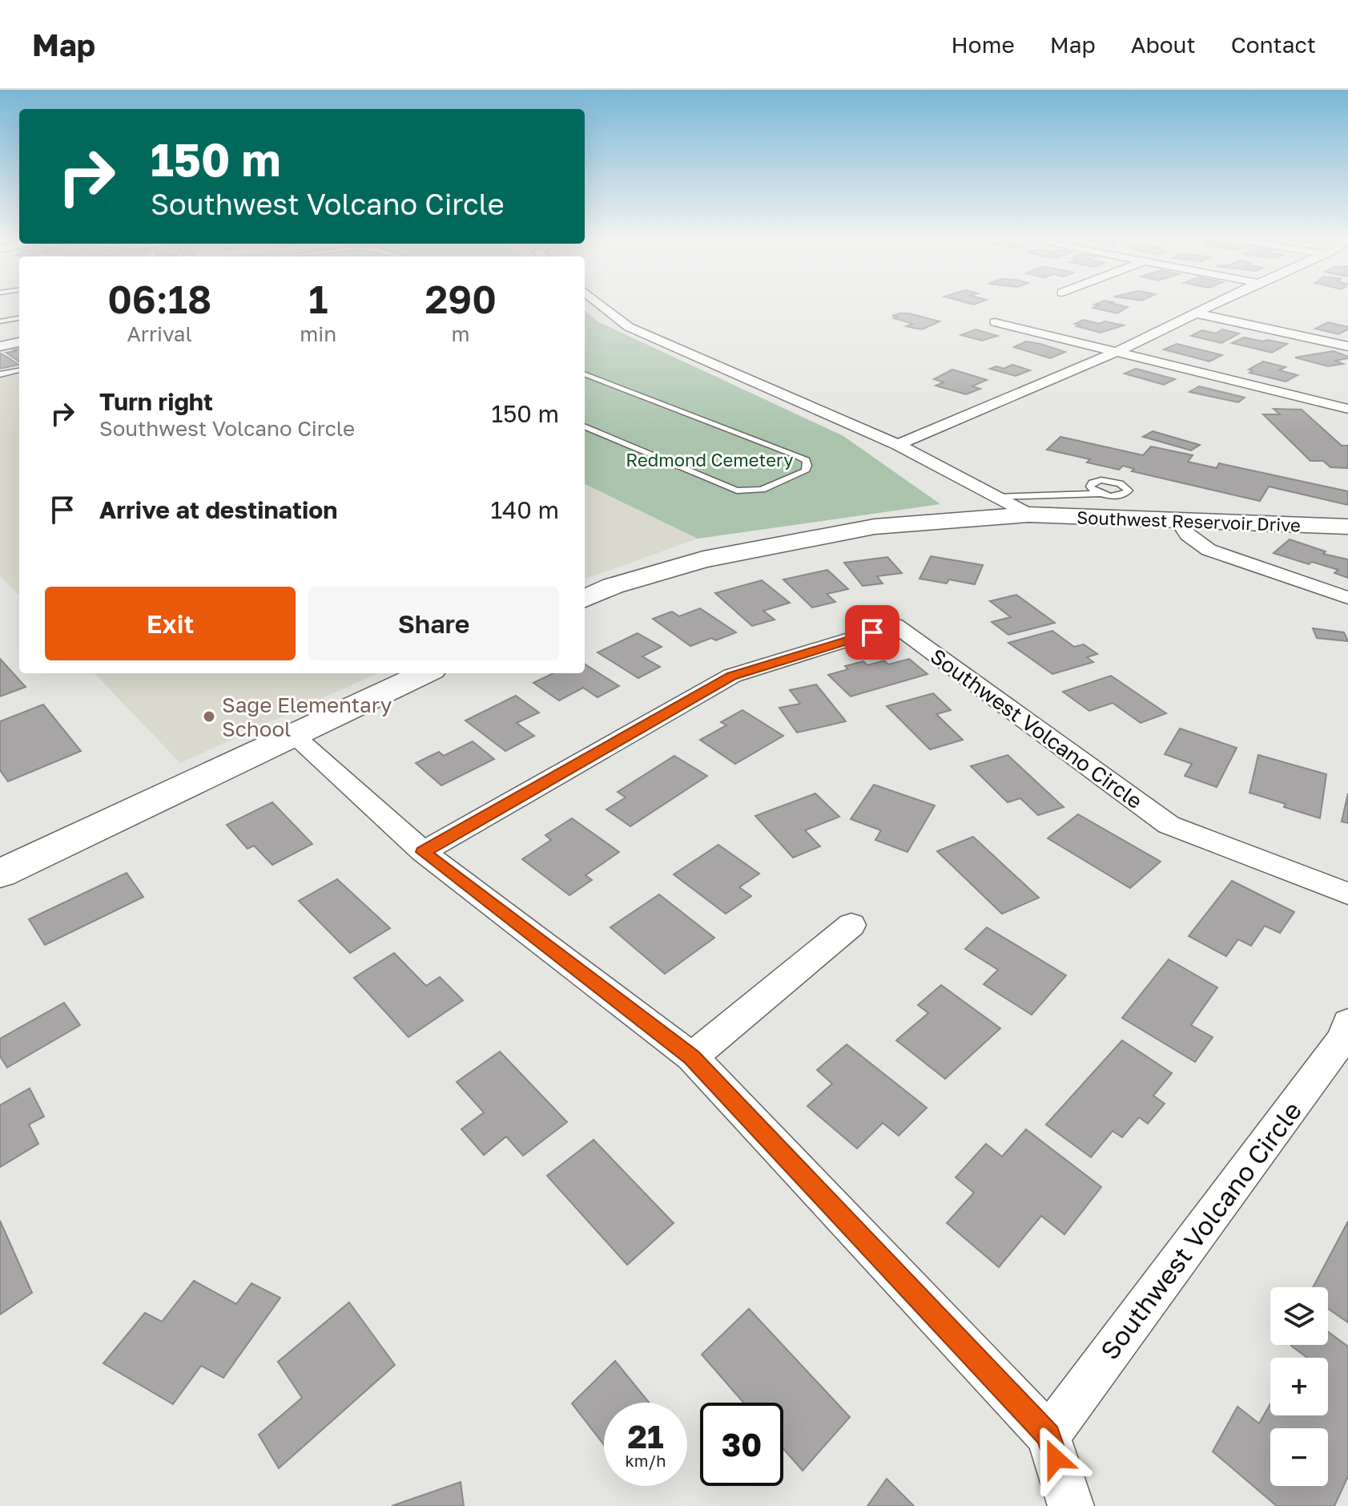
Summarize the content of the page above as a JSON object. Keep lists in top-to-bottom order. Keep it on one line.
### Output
{"streets":{"street":["Southwest Reservoir Drive","Southwest Volcano Circle"]},"parks":["Redmond Cemetery"],"places":["Sage Elementary School"],"page":{"header":"Map","nav":["Home","Map","About","Contact"],"turn":["150 m","Southwest Volcano Circle"],"eta":["06:18","Arrival","1","min","290","m"],"list":[{"name":"Turn right","note":"Southwest Volcano Circle","value":"150 m"},{"name":"Arrive at destination","value":"140 m"}],"buttons":["Exit","Share"],"map_buttons":["+","−"],"speed":"21 km/h","limit":"30"}}
